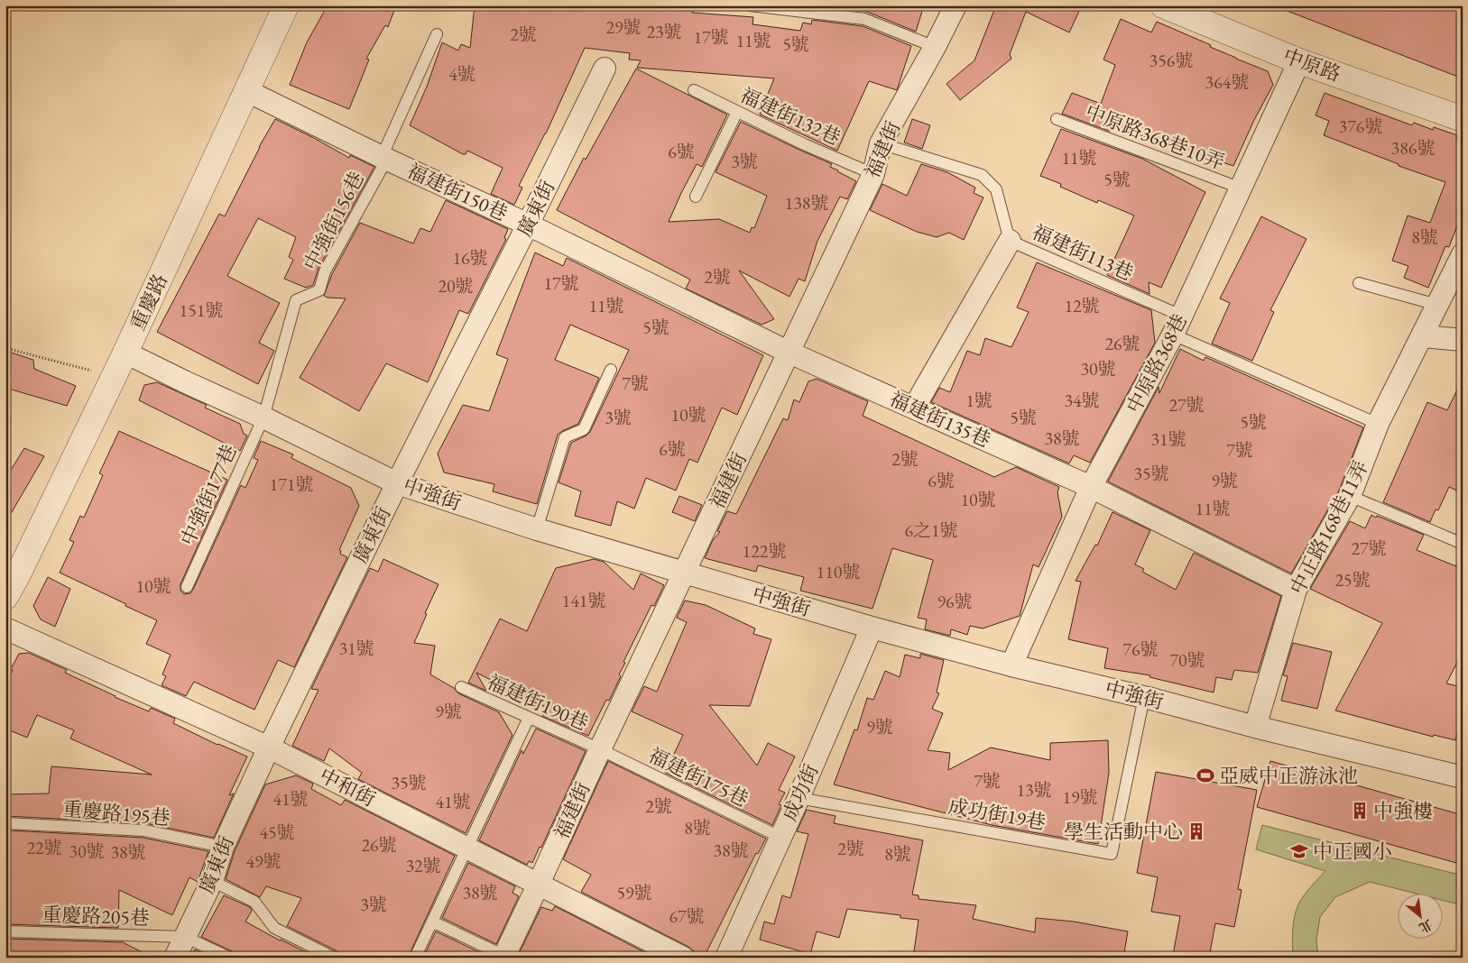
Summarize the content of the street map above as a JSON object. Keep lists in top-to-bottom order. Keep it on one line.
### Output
{"streets":{"street":["中原路","福建街","福建街150巷","廣東街","重慶路","中原路368巷","福建街135巷","中強街","中正路168巷11弄","中和街","成功街"],"lane":["福建街132巷","中原路368巷10弄","中強街156巷","福建街113巷","中強街177巷","福建街190巷","福建街175巷","重慶路195巷","成功街19巷","重慶路205巷"]},"crossings":[["中原路","中原路368巷"],["福建街132巷","福建街"],["中原路368巷10弄","中原路368巷"],["福建街","福建街150巷"],["福建街","福建街113巷"],["福建街","福建街135巷"],["福建街","中強街"],["福建街","福建街190巷"],["福建街","福建街175巷"],["福建街","中和街"],["福建街150巷","廣東街"],["福建街150巷","中強街156巷"],["福建街150巷","重慶路"],["福建街150巷","福建街135巷"],["廣東街","中強街"],["廣東街","中和街"],["廣東街","重慶路195巷"],["廣東街","重慶路205巷"],["中強街156巷","中強街"],["中強街156巷","中強街177巷"],["福建街113巷","中原路368巷"],["福建街113巷","中正路168巷11弄"],["重慶路","中強街"],["中原路368巷","福建街135巷"],["中原路368巷","中強街"],["福建街135巷","中正路168巷11弄"],["中強街","中強街177巷"],["中強街","中正路168巷11弄"],["中強街","成功街"],["中強街","成功街19巷"],["福建街190巷","福建街175巷"],["福建街175巷","成功街"],["成功街","成功街19巷"]],"places":{"sports":["亞威中正游泳池"],"building":["中強樓","學生活動中心"],"school or university":["中正國小"]},"house_numbers":["29號","23號","2號","17號","11號","5號","356號","4號","364號","376號","386號","6號","11號","3號","5號","138號","8號","16號","2號","17號","20號","11號","12號","151號","5號","26號","30號","7號","1號","34號","27號","10號","3號","5號","5號","38號","31號","6號","7號","2號","35號","6號","9號","171號","10號","11號","6之1號","27號","122號","110號","25號","10號","141號","96號","31號","76號","70號","9號","9號","7號","35號","13號","19號","41號","41號","2號","8號","45號","26號","22號","2號","38號","30號","38號","8號","49號","32號","38號","59號","3號","67號"],"north":"bottom right"}
